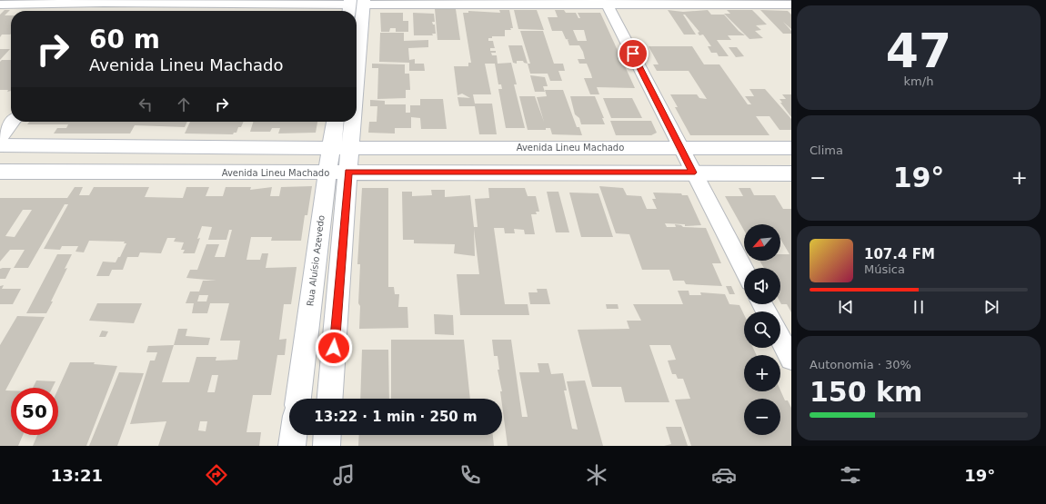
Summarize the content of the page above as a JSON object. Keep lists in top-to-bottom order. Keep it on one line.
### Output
{"streets":{"street":["Avenida Lineu Machado","Rua Aluísio Azevedo"]},"crossings":[["Avenida Lineu Machado","Rua Aluísio Azevedo"]],"north":"bottom left","page":{"tile":[["47","km/h"],"Clima",["Autonomia · 30%","150 km"]],"turn":["60 m","Avenida Lineu Machado"],"heat":["−","19°","+"],"map_buttons":["+","−"],"song":["107.4 FM","Música"],"limit":"50","trip":"13:22 · 1 min · 250 m","tabs":["13:21","19°"]}}
